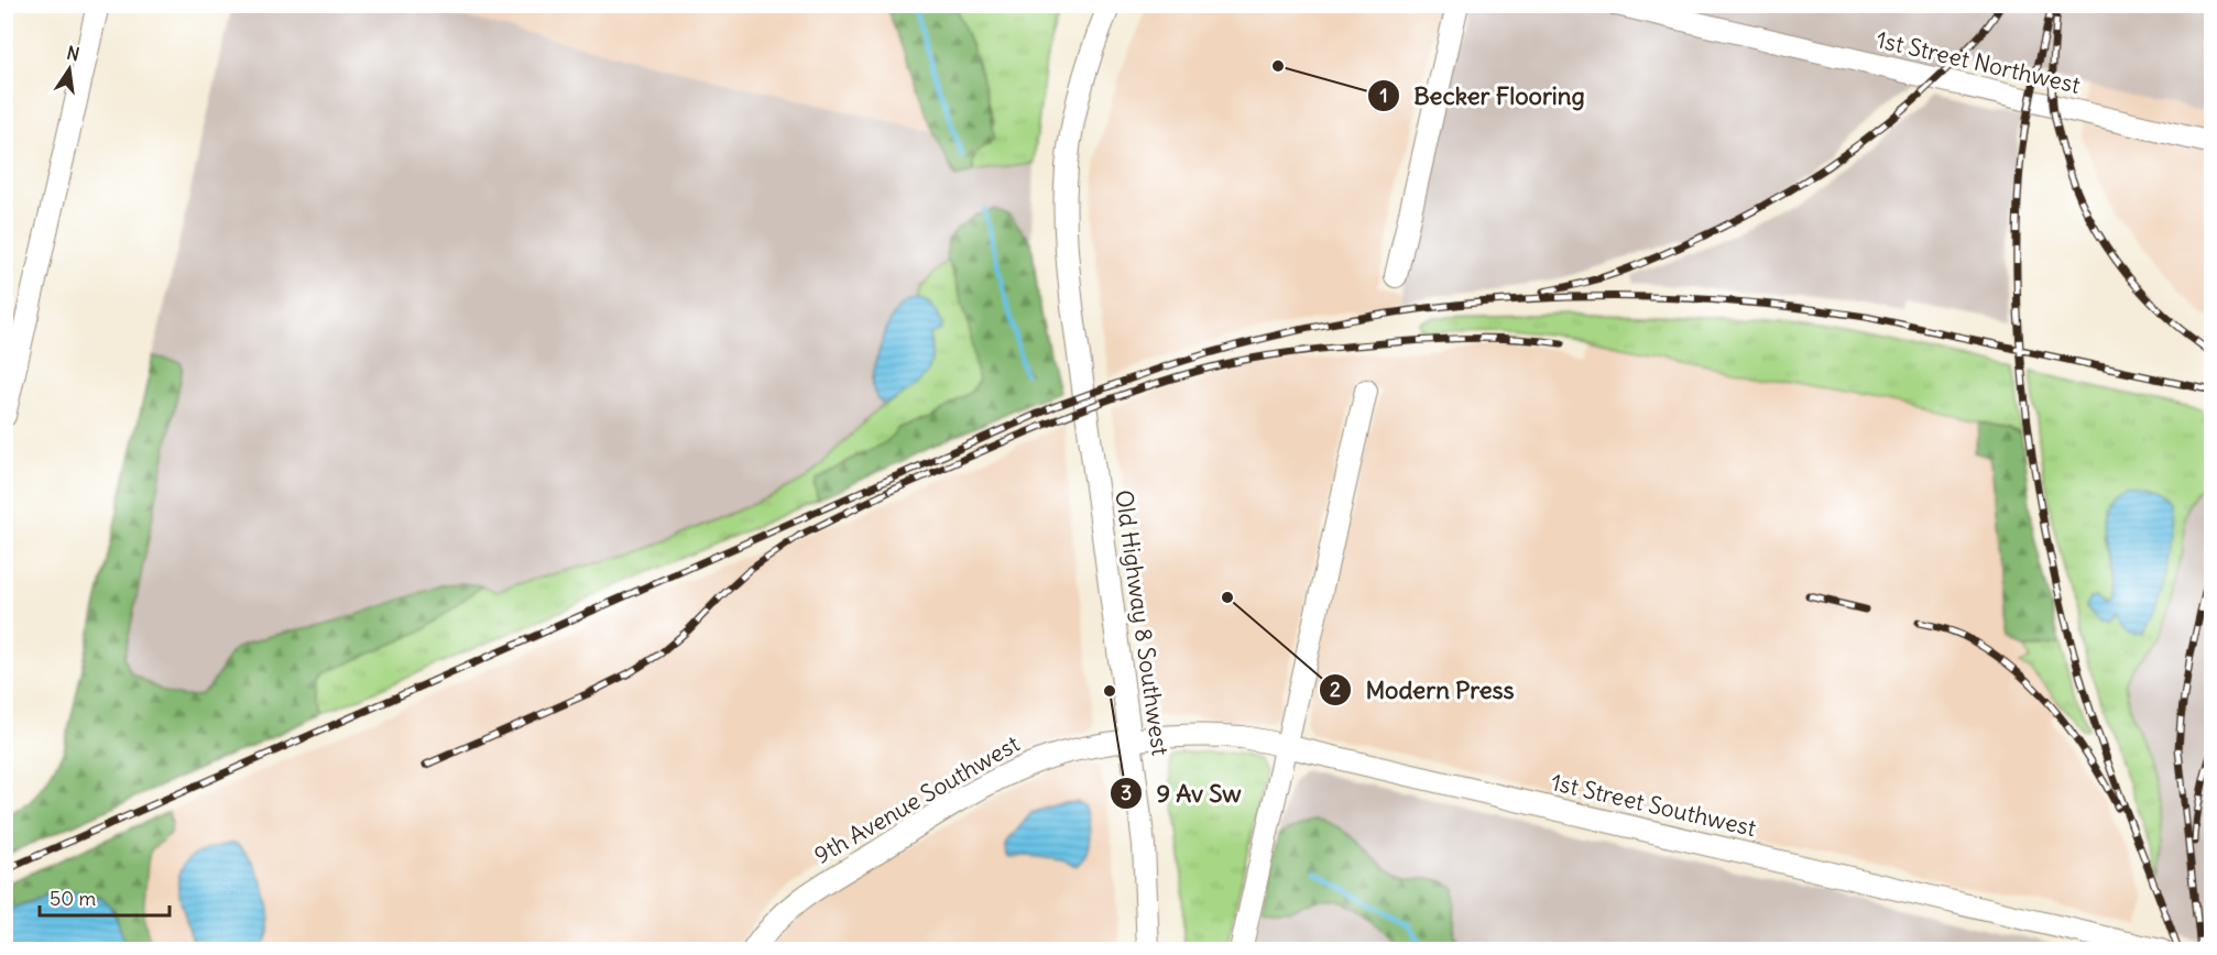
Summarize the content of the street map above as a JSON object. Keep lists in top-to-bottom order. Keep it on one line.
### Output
{"streets":{"street":["1st Street Northwest","Old Highway 8 Southwest","9th Avenue Southwest","1st Street Southwest"]},"crossings":[["Old Highway 8 Southwest","9th Avenue Southwest"],["Old Highway 8 Southwest","1st Street Southwest"],["9th Avenue Southwest","1st Street Southwest"]],"places":["Becker Flooring","Modern Press","9 Av Sw"],"scale_bar":"50 m","north":"top"}
